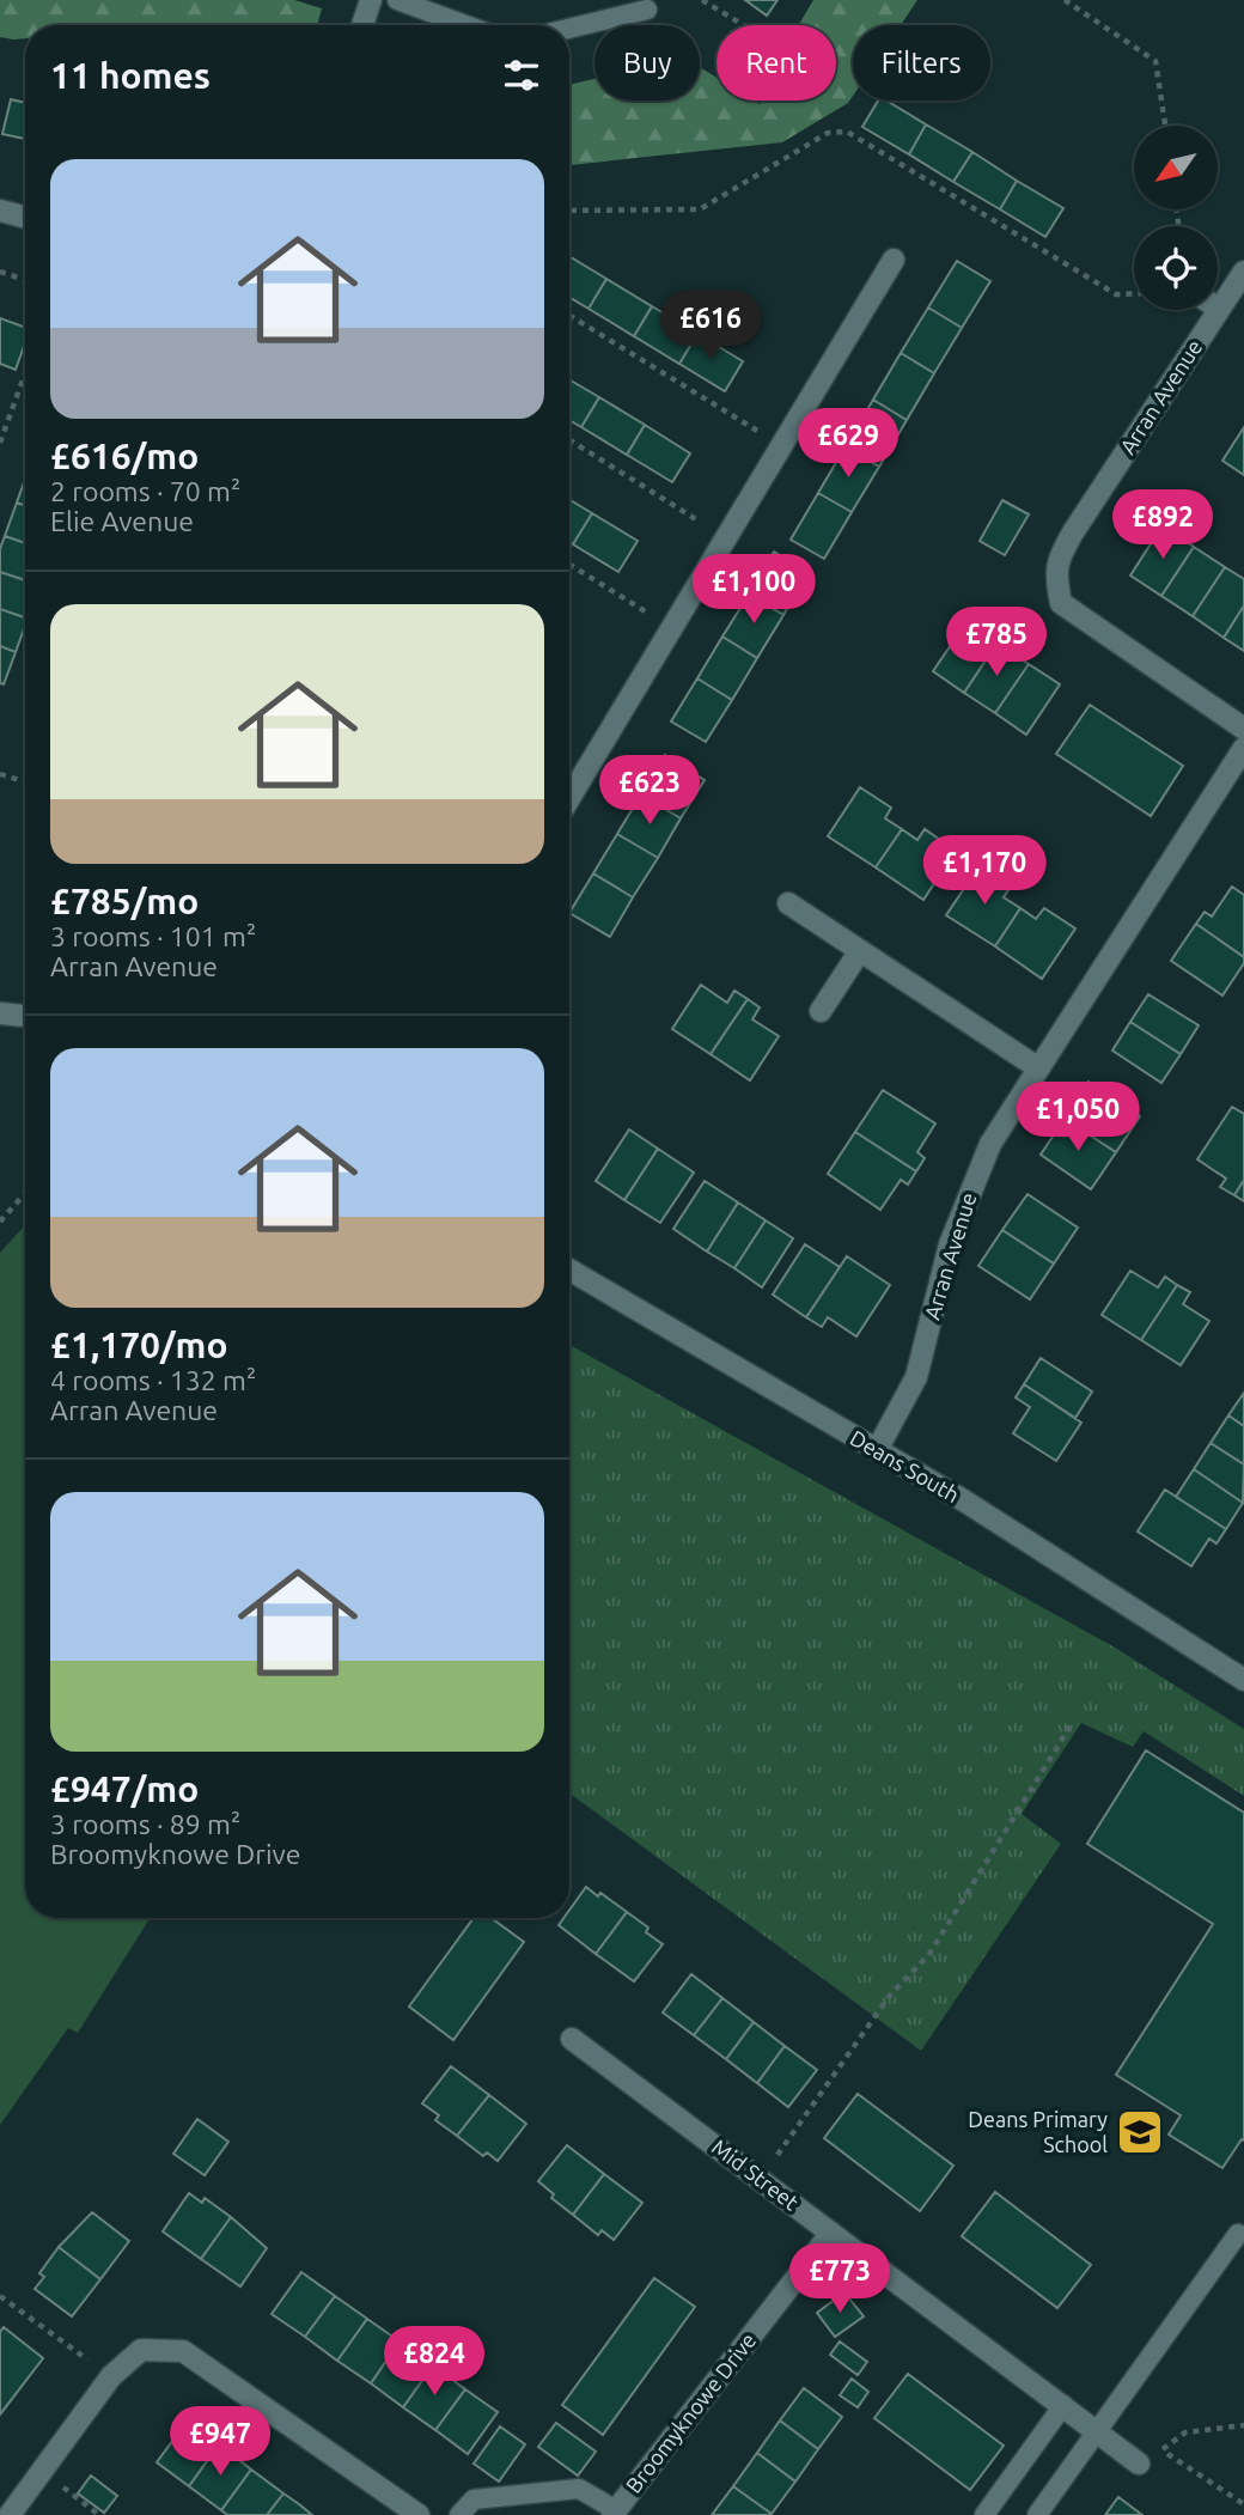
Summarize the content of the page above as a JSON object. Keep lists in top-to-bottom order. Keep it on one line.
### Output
{"streets":{"street":["Arran Avenue","Deans South","Mid Street","Broomyknowe Drive"]},"crossings":[["Arran Avenue","Deans South"],["Mid Street","Broomyknowe Drive"]],"places":{"school or university":["Deans Primary School"]},"north":"bottom left","page":{"chip":["Buy","Rent","Filters"],"heading":"11 homes","list":[{"name":"£616/mo","note":"2 rooms · 70 m² · Elie Avenue"},{"name":"£785/mo","note":"3 rooms · 101 m² · Arran Avenue"},{"name":"£1,170/mo","note":"4 rooms · 132 m² · Arran Avenue"},{"name":"£947/mo","note":"3 rooms · 89 m² · Broomyknowe Drive"}],"price":["£616","£629","£892","£1,100","£785","£623","£1,170","£1,050","£773","£824","£947"]}}
